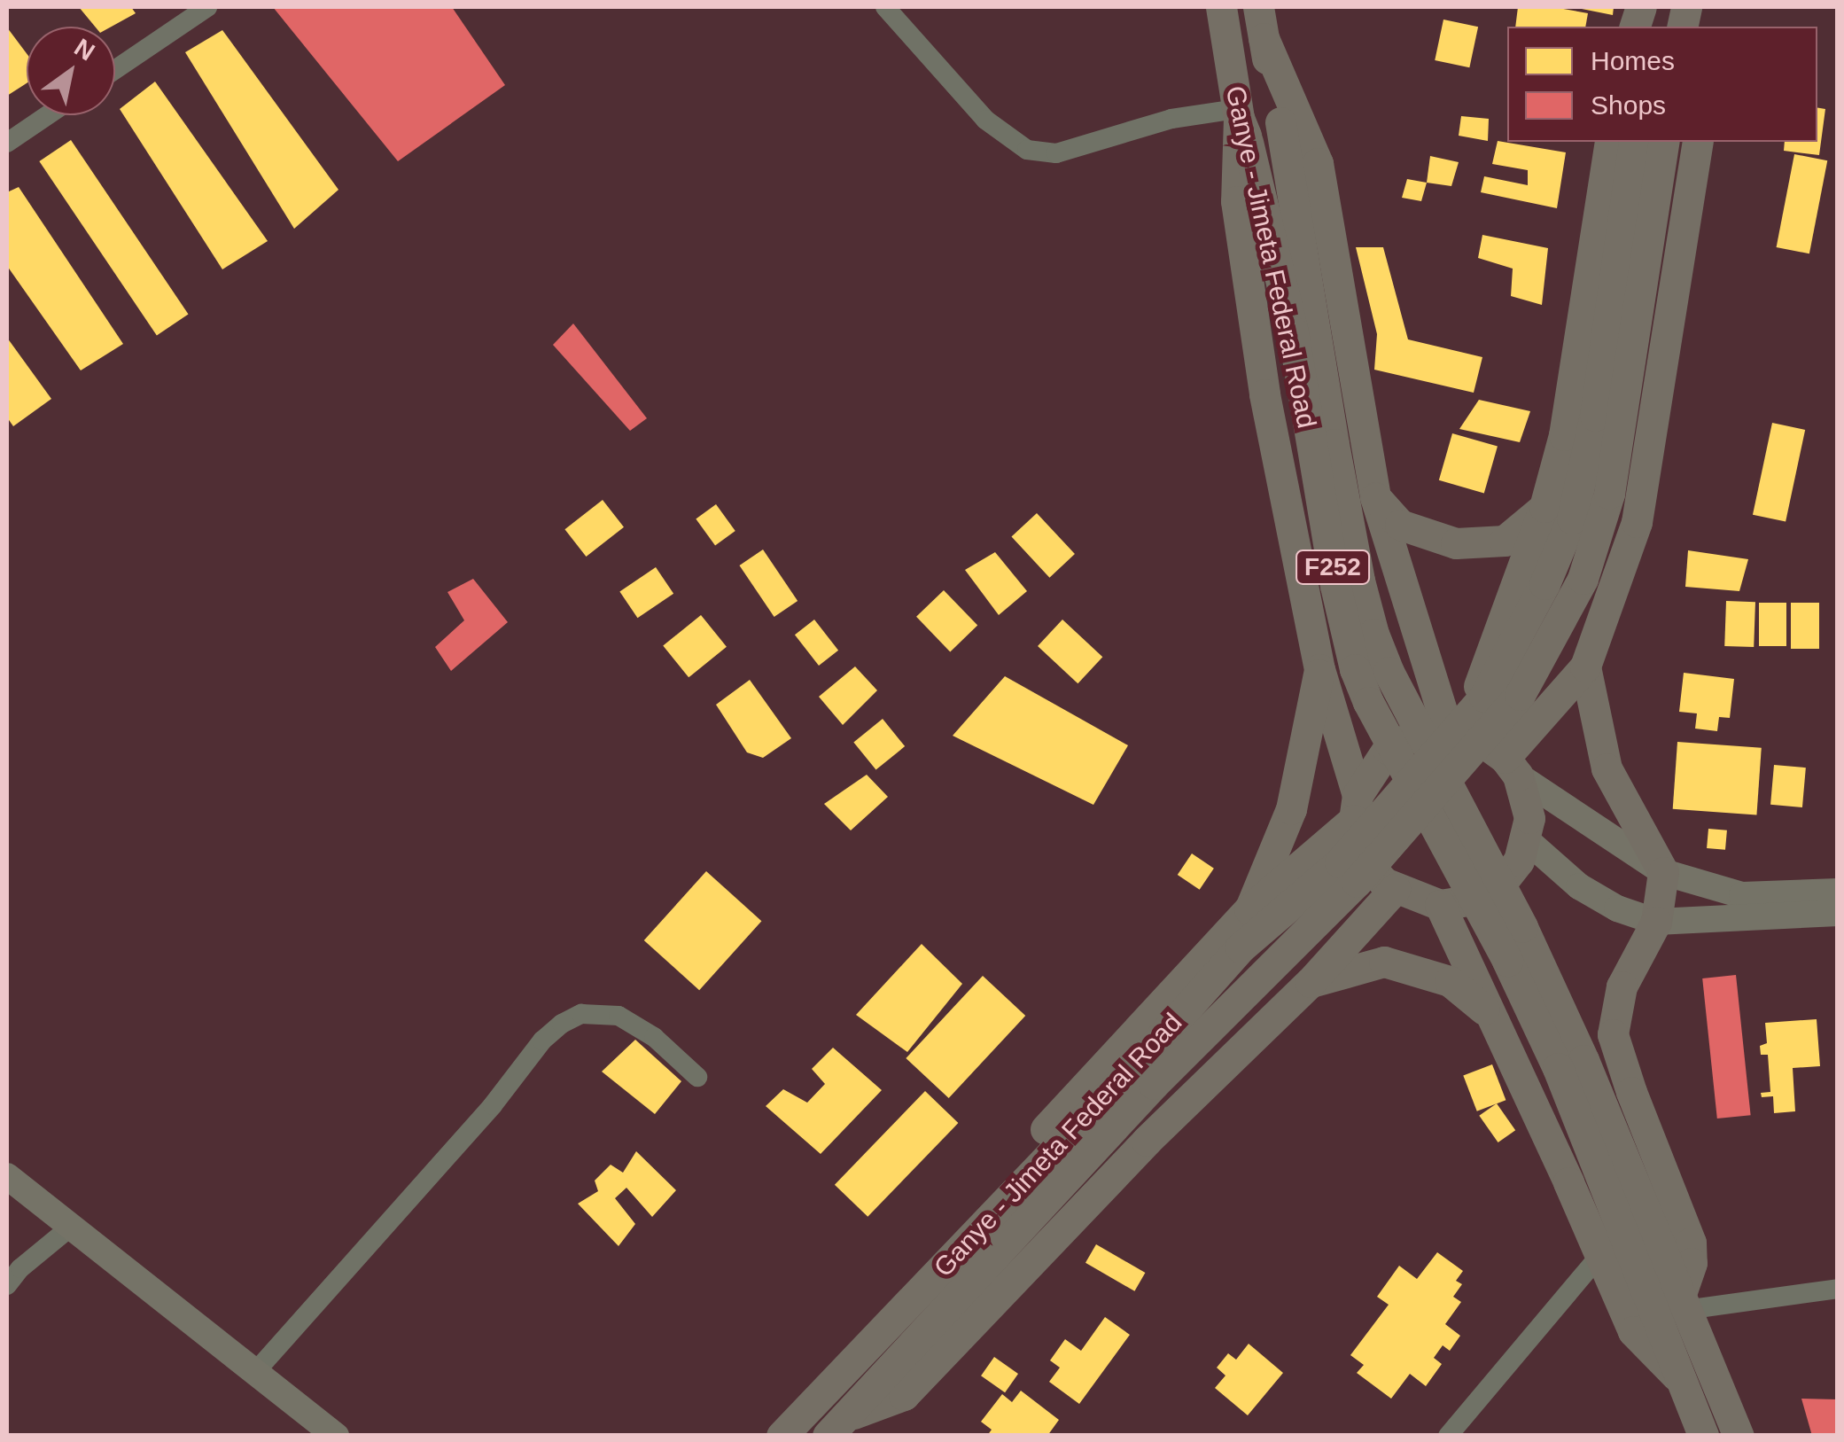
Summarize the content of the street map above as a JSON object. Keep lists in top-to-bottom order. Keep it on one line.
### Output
{"streets":{"main road":["Ganye - Jimeta Federal Road","F252"]},"legend":["Homes","Shops"],"north":"top right"}
